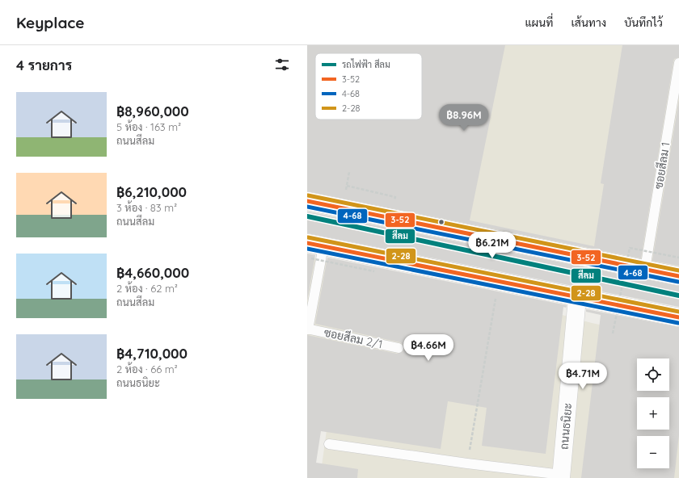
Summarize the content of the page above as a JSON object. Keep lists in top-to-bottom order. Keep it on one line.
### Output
{"streets":{"main road":["ถนนธนิยะ"],"lane":["ซอยสีลม 1","ซอยสีลม 2/1"]},"lines":["transit line 2-28","transit line 3-52","transit line 4-68","metro line สีลม"],"legend":["รถไฟฟ้า สีลม","3-52","4-68","2-28"],"page":{"header":"Keyplace","nav":["แผนที่","เส้นทาง","บันทึกไว้"],"heading":"4 รายการ","list":[{"name":"฿8,960,000","note":"5 ห้อง · 163 m² · ถนนสีลม"},{"name":"฿6,210,000","note":"3 ห้อง · 83 m² · ถนนสีลม"},{"name":"฿4,660,000","note":"2 ห้อง · 62 m² · ถนนสีลม"},{"name":"฿4,710,000","note":"2 ห้อง · 66 m² · ถนนธนิยะ"}],"price":["฿8.96M","฿6.21M","฿4.66M","฿4.71M"],"map_buttons":["+","−"]}}
